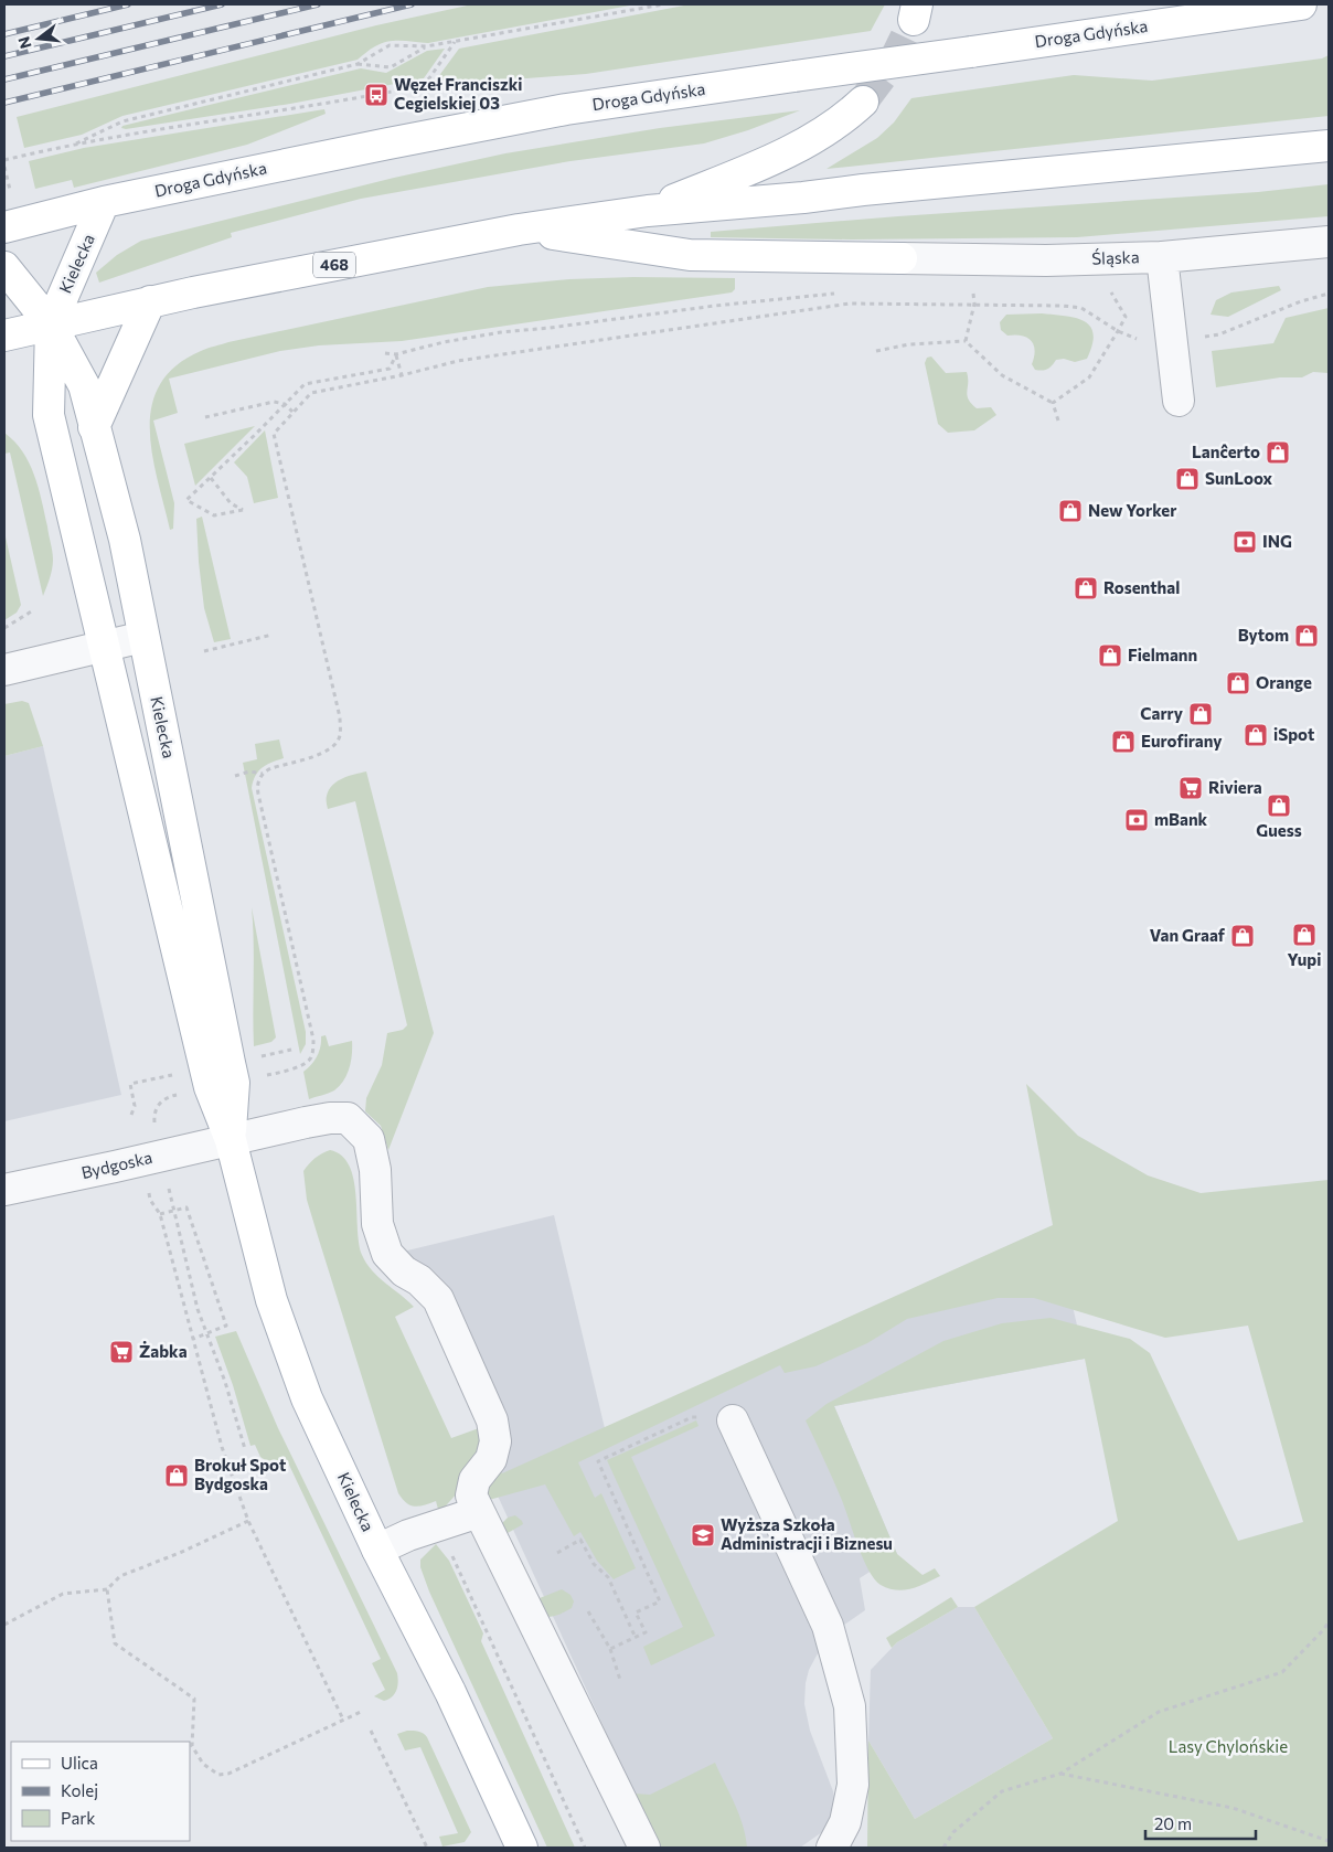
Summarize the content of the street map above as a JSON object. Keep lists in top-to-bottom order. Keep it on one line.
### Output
{"streets":{"main road":["Droga Gdyńska","Kielecka","468"],"street":["Śląska","Bydgoska"]},"crossings":[["Droga Gdyńska","Kielecka"],["Kielecka","468"],["Kielecka","Bydgoska"]],"parks":["Lasy Chylońskie"],"places":{"bus stop":["Węzeł Franciszki Cegielskiej 03"],"shop":["Lanĉerto","SunLoox","New Yorker","Rosenthal","Bytom","Fielmann","Orange","Carry","iSpot","Eurofirany","Guess","Yupi","Van Graaf","Brokuł Spot Bydgoska"],"bank":["ING","mBank"],"supermarket":["Riviera","Żabka"],"school or university":["Wyższa Szkoła Administracji i Biznesu"]},"legend":["Ulica","Kolej","Park"],"scale_bar":"20 m","north":"left"}
